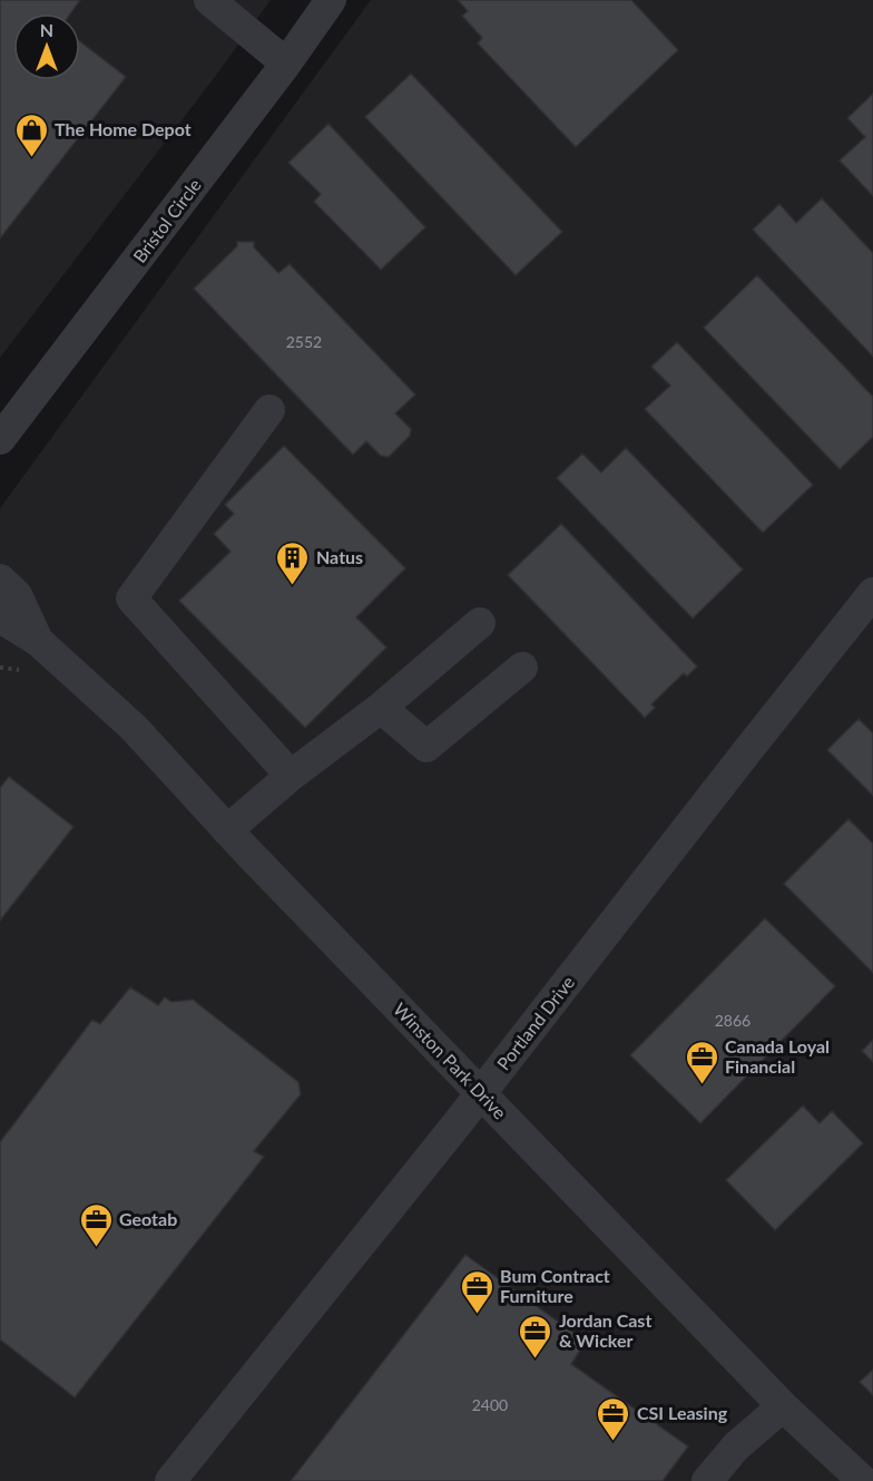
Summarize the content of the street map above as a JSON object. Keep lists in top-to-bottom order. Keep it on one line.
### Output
{"streets":{"street":["Bristol Circle","Portland Drive","Winston Park Drive"]},"crossings":[["Portland Drive","Winston Park Drive"]],"places":{"shop":["The Home Depot"],"building":["Natus"],"office":["Canada Loyal Financial","Geotab","Bum Contract Furniture","Jordan Cast & Wicker","CSI Leasing"]},"house_numbers":["2552","2866","2400"],"north":"top"}
